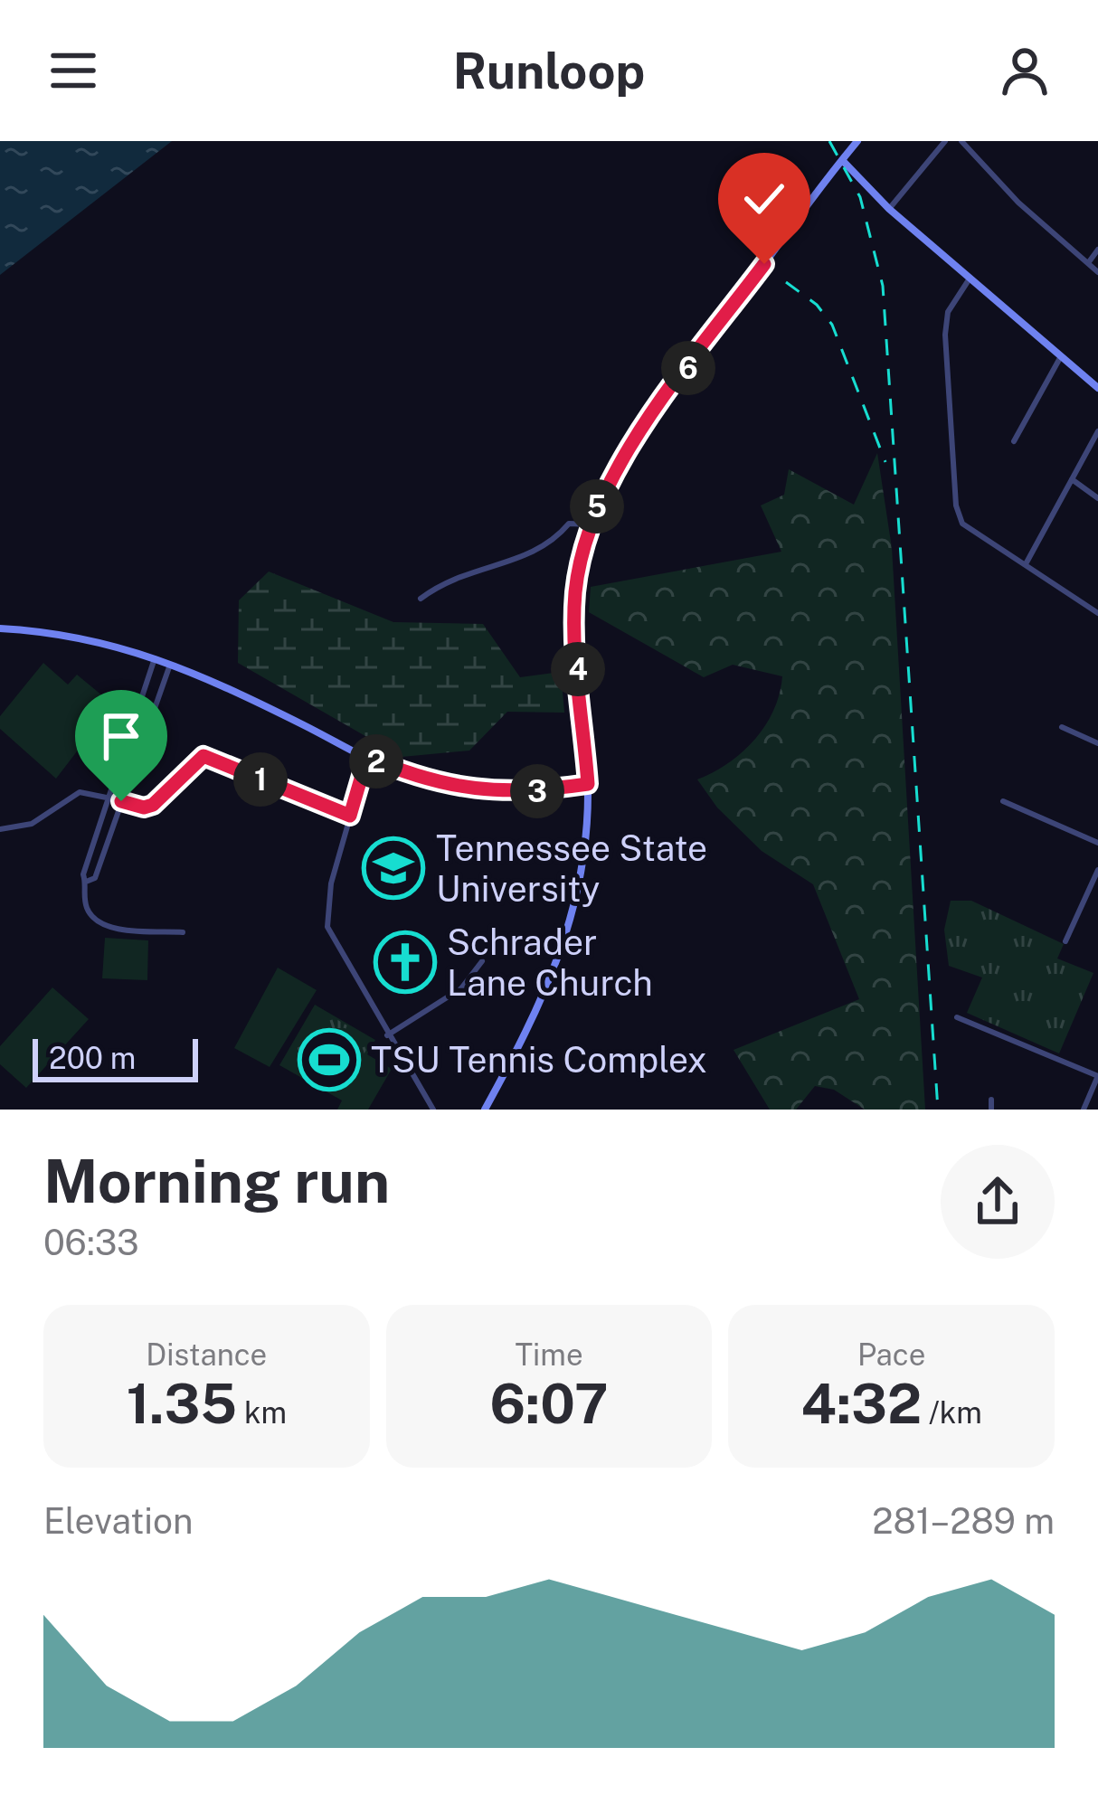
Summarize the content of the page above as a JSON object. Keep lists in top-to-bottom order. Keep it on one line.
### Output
{"places":{"school or university":["Tennessee State University"],"church":["Schrader Lane Church"],"sports":["TSU Tennis Complex"]},"scale_bar":"200 m","page":{"header":"Runloop","pins":["6","5","4","2","1","3"],"scale":"200 m","heading":["Morning run","06:33"],"stats":[["Distance","1.35 km"],["Time","6:07"],["Pace","4:32 /km"]],"chart":["Elevation","281–289 m"]}}
